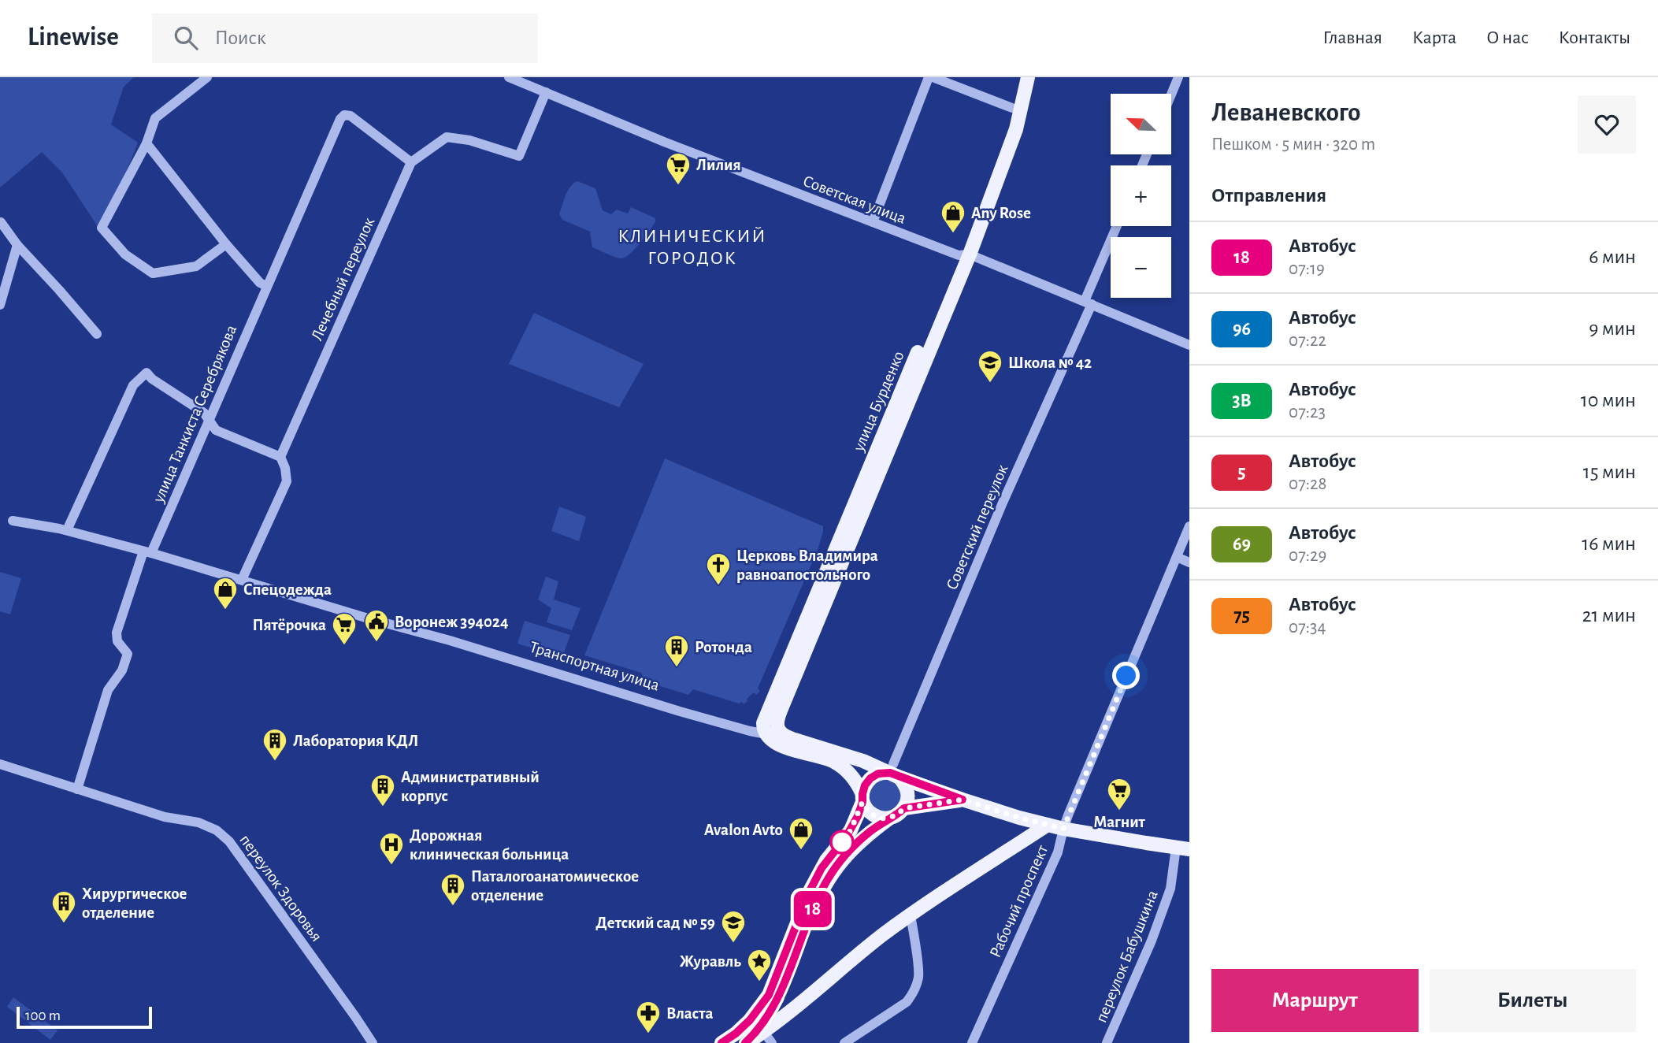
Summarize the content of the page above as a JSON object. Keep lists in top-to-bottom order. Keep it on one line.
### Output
{"streets":{"main road":["улица Бурденко"],"street":["Советская улица","Лечебный переулок","улица Танкиста Серебрякова","Советский переулок","Транспортная улица","переулок Здоровья","Рабочий проспект","переулок Бабушкина"]},"crossings":[["Советская улица","улица Бурденко"],["Советская улица","Советский переулок"],["Лечебный переулок","улица Танкиста Серебрякова"],["улица Бурденко","Транспортная улица"],["улица Танкиста Серебрякова","Транспортная улица"],["улица Танкиста Серебрякова","переулок Здоровья"]],"districts":["КЛИНИЧЕСКИЙ ГОРОДОК"],"places":{"supermarket":["Лилия","Пятёрочка","Магнит"],"shop":["Any Rose","Спецодежда","Avalon Avto"],"school or university":["Школа № 42","Детский сад № 59"],"church":["Церковь Владимира равноапостольного"],"public building":["Воронеж 394024"],"building":["Ротонда","Лаборатория КДЛ","Административный корпус","Паталогоанатомическое отделение","Хирургическое отделение"],"hospital":["Дорожная клиническая больница"],"place":["Журавль"],"pharmacy":["Власта"]},"lines":["bus line 18"],"scale_bar":"100 m","north":"top left","page":{"header":"Linewise","search":"Поиск","nav":["Главная","Карта","О нас","Контакты"],"on_map":"18","heading":[["Леваневского","Пешком · 5 мин · 320 m"],"Отправления"],"map_buttons":["+","−"],"list":[{"mark":"18","name":"Автобус","note":"07:19","value":"6 мин"},{"mark":"96","name":"Автобус","note":"07:22","value":"9 мин"},{"mark":"3В","name":"Автобус","note":"07:23","value":"10 мин"},{"mark":"5","name":"Автобус","note":"07:28","value":"15 мин"},{"mark":"69","name":"Автобус","note":"07:29","value":"16 мин"},{"mark":"75","name":"Автобус","note":"07:34","value":"21 мин"}],"buttons":["Маршрут","Билеты"],"scale":"100 m"}}
